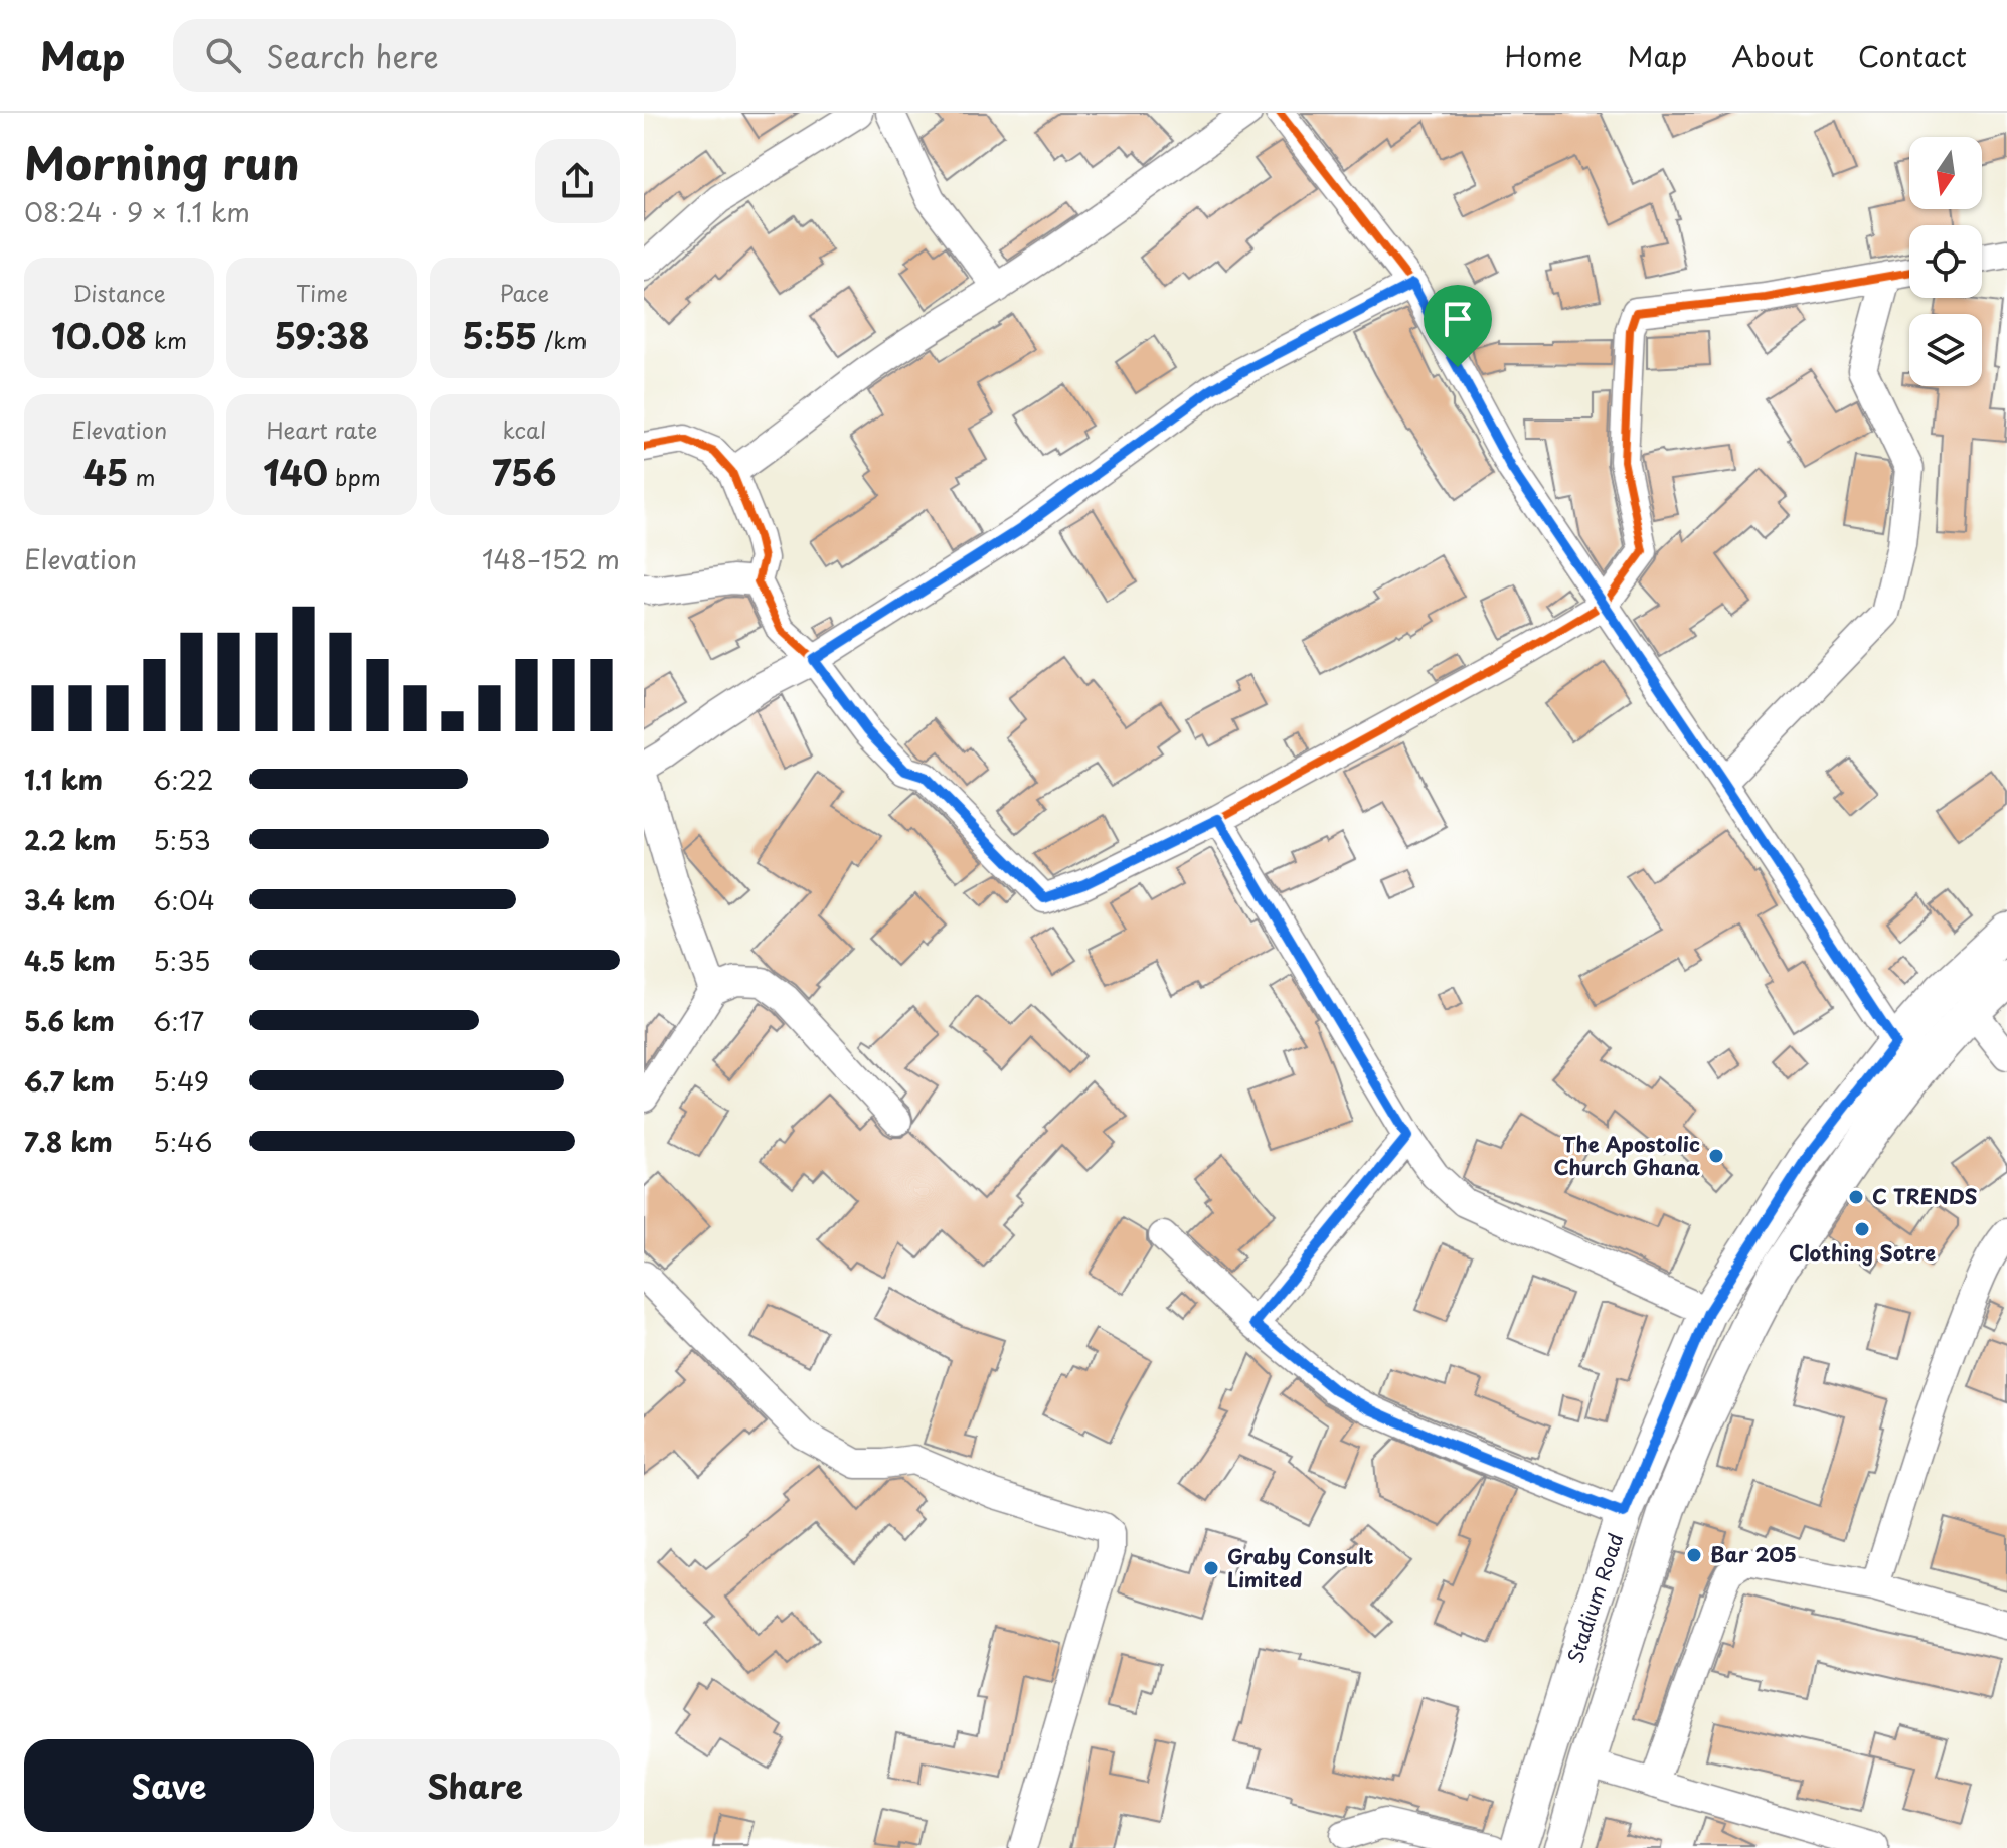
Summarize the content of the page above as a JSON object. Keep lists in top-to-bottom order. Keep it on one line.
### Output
{"streets":{"main road":["Stadium Road"]},"places":["The Apostolic Church Ghana","C TRENDS","Clothing Sotre","Bar 205","Graby Consult Limited"],"north":"bottom","page":{"header":"Map","search":"Search here","nav":["Home","Map","About","Contact"],"heading":["Morning run","08:24 · 9 × 1.1 km"],"stats":[["Distance","10.08 km"],["Time","59:38"],["Pace","5:55 /km"],["Elevation","45 m"],["Heart rate","140 bpm"],["kcal","756"]],"chart":["Elevation","148–152 m"],"list":[{"name":"1.1 km","note":"6:22"},{"name":"2.2 km","note":"5:53"},{"name":"3.4 km","note":"6:04"},{"name":"4.5 km","note":"5:35"},{"name":"5.6 km","note":"6:17"},{"name":"6.7 km","note":"5:49"},{"name":"7.8 km","note":"5:46"}],"buttons":["Save","Share"]}}
